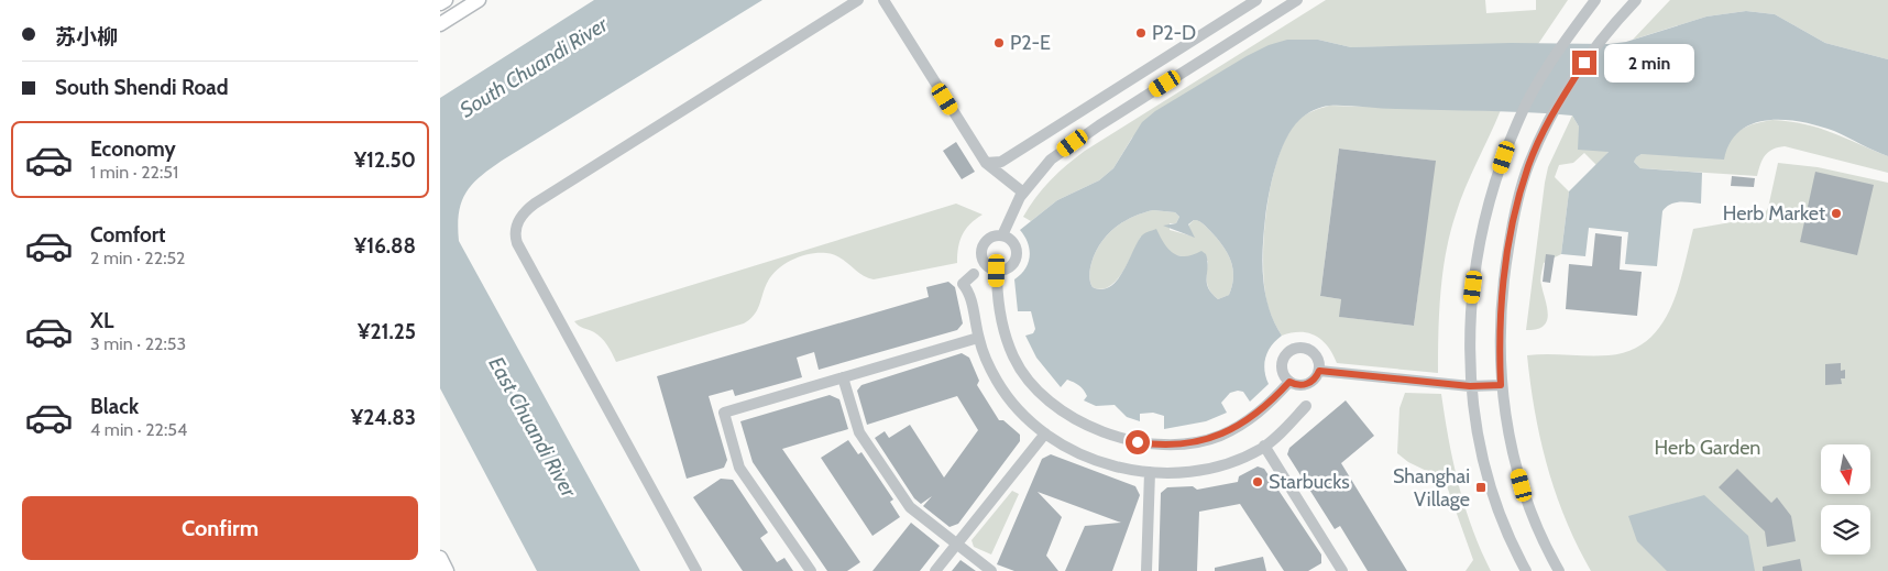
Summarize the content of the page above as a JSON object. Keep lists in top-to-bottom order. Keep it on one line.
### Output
{"water":["South Chuandi River","East Chuandi River"],"parks":["Herb Garden"],"places":{"other":["P2-D","P2-E","Herb Market","Starbucks"],"transit":["Shanghai Village"]},"north":"bottom","page":{"banner":["苏小柳","South Shendi Road"],"bubble":"2 min","list":[{"name":"Economy","note":"1 min · 22:51","value":"¥12.50"},{"name":"Comfort","note":"2 min · 22:52","value":"¥16.88"},{"name":"XL","note":"3 min · 22:53","value":"¥21.25"},{"name":"Black","note":"4 min · 22:54","value":"¥24.83"}],"buttons":"Confirm"}}
